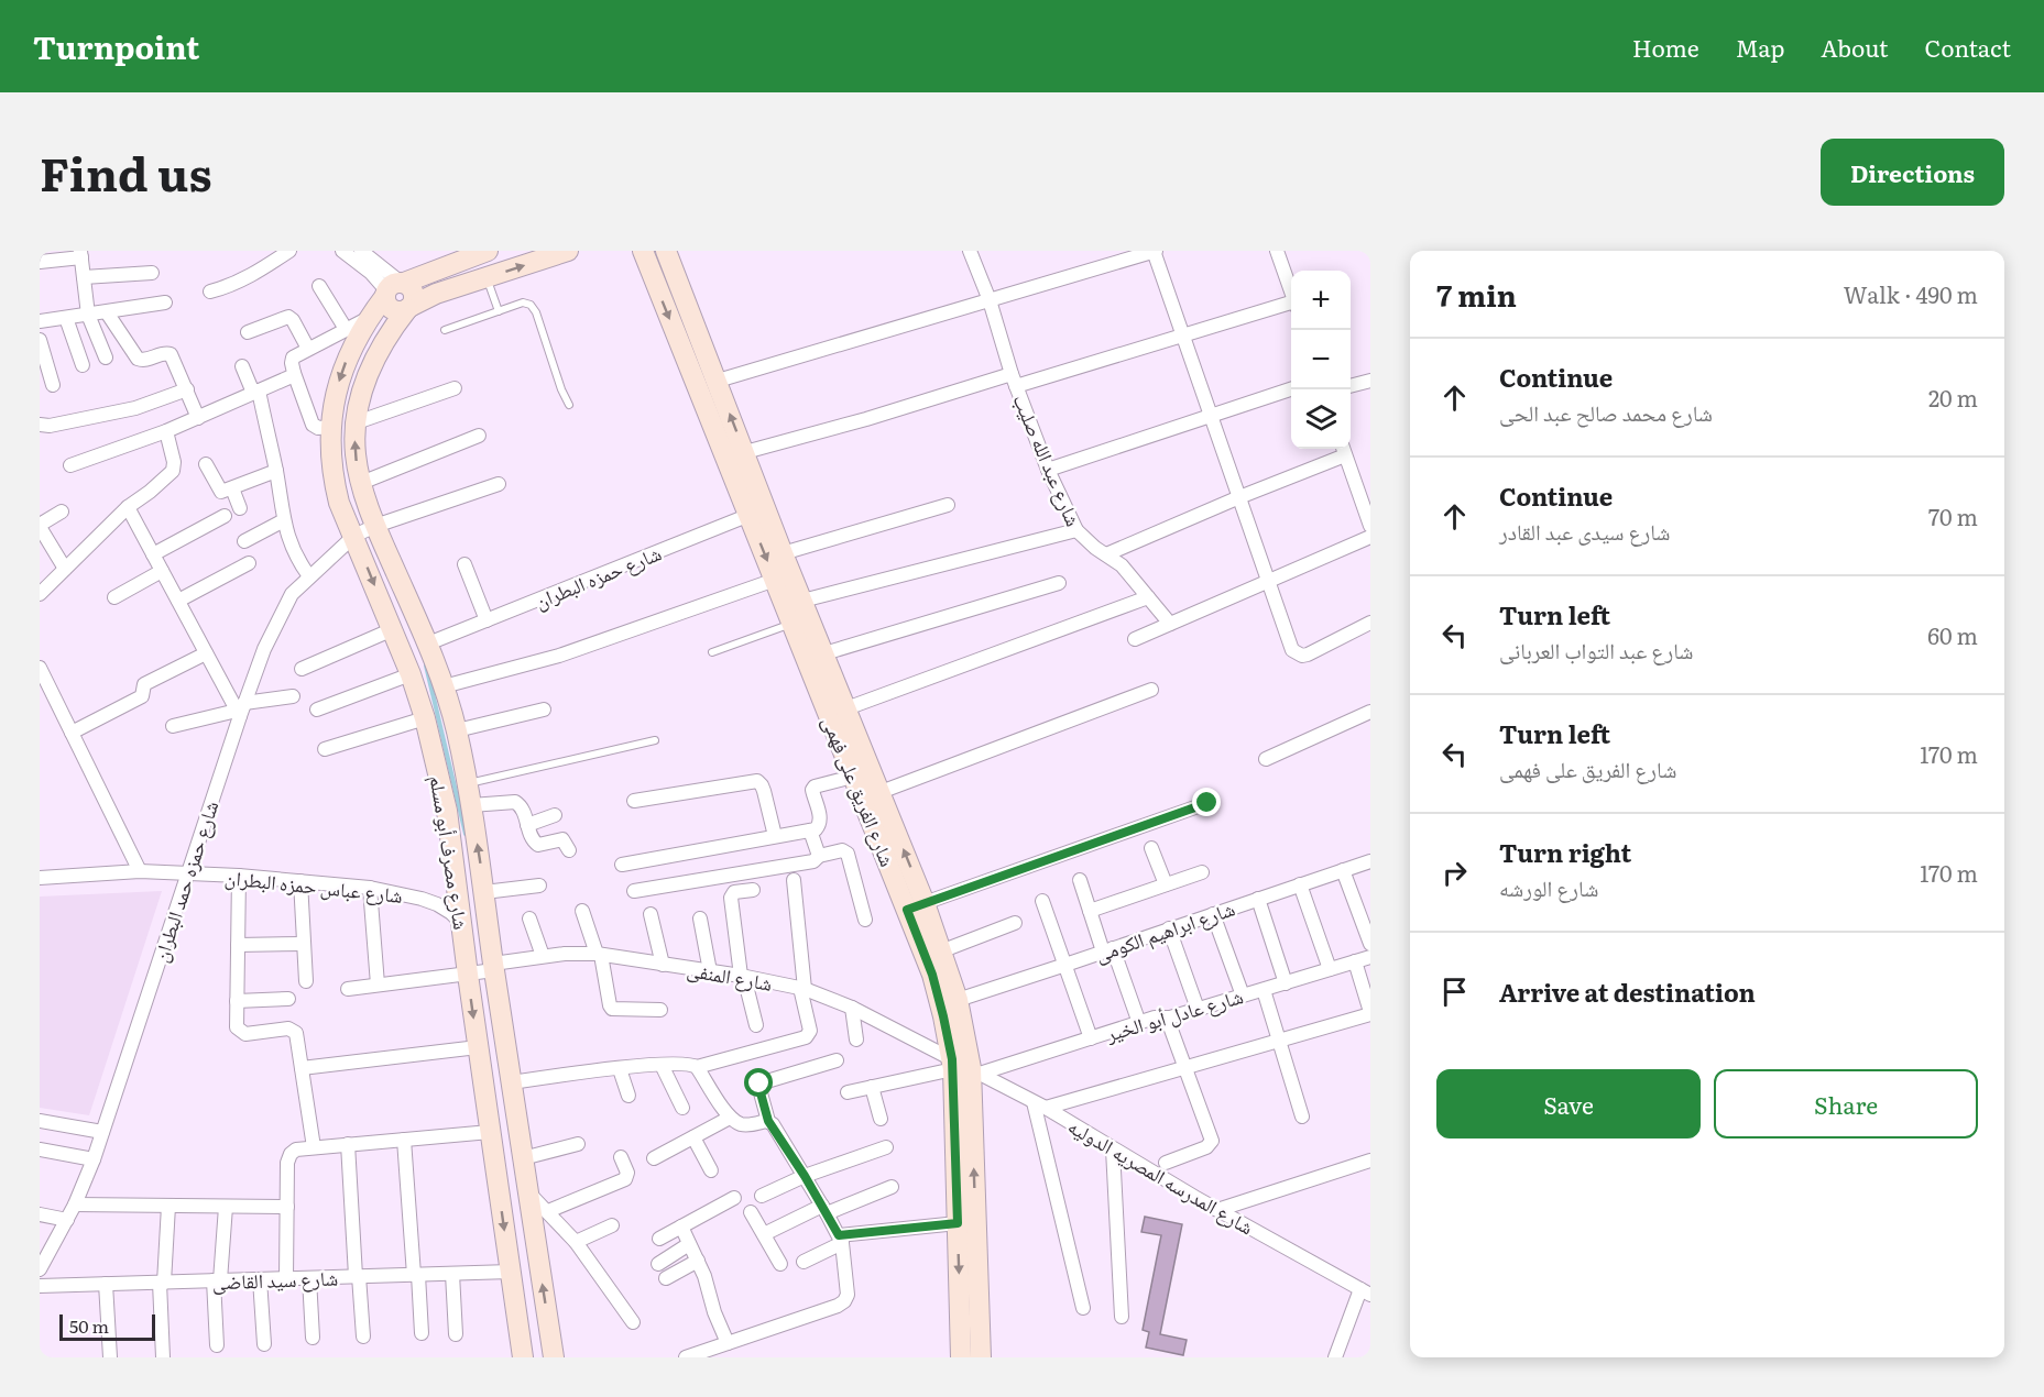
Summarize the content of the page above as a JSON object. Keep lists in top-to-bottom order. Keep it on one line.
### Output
{"streets":{"street":["شارع عبد الله صليب","شارع حمزه البطران","شارع الفريق على فهمى","شارع مصرف أبو مسلم","شارع حمزه حمد البطران","شارع عباس حمزه البطران","شارع ابراهيم الكومى","شارع المنفى","شارع عادل أبو الخير","شارع المدرسه المصريه الدوليه","شارع سيد القاضى"]},"crossings":[["شارع حمزه البطران","شارع الفريق على فهمى"],["شارع حمزه البطران","شارع مصرف أبو مسلم"],["شارع الفريق على فهمى","شارع ابراهيم الكومى"],["شارع الفريق على فهمى","شارع المنفى"],["شارع الفريق على فهمى","شارع عادل أبو الخير"],["شارع الفريق على فهمى","شارع المدرسه المصريه الدوليه"],["شارع مصرف أبو مسلم","شارع حمزه حمد البطران"],["شارع مصرف أبو مسلم","شارع عباس حمزه البطران"],["شارع مصرف أبو مسلم","شارع المنفى"],["شارع مصرف أبو مسلم","شارع سيد القاضى"],["شارع حمزه حمد البطران","شارع عباس حمزه البطران"],["شارع المنفى","شارع عادل أبو الخير"],["شارع المنفى","شارع المدرسه المصريه الدوليه"],["شارع عادل أبو الخير","شارع المدرسه المصريه الدوليه"]],"scale_bar":"50 m","page":{"header":"Turnpoint","nav":["Home","Map","About","Contact"],"title":"Find us","buttons":["Directions",["Save","Share"]],"heading":["7 min","Walk · 490 m"],"map_buttons":["+","−"],"list":[["Continue","شارع محمد صالح عبد الحى","20 m"],["Continue","شارع سيدى عبد القادر","70 m"],["Turn left","شارع عبد التواب العربانى","60 m"],["Turn left","شارع الفريق على فهمى","170 m"],["Turn right","شارع الورشه","170 m"],"Arrive at destination"],"scale":"50 m"}}
